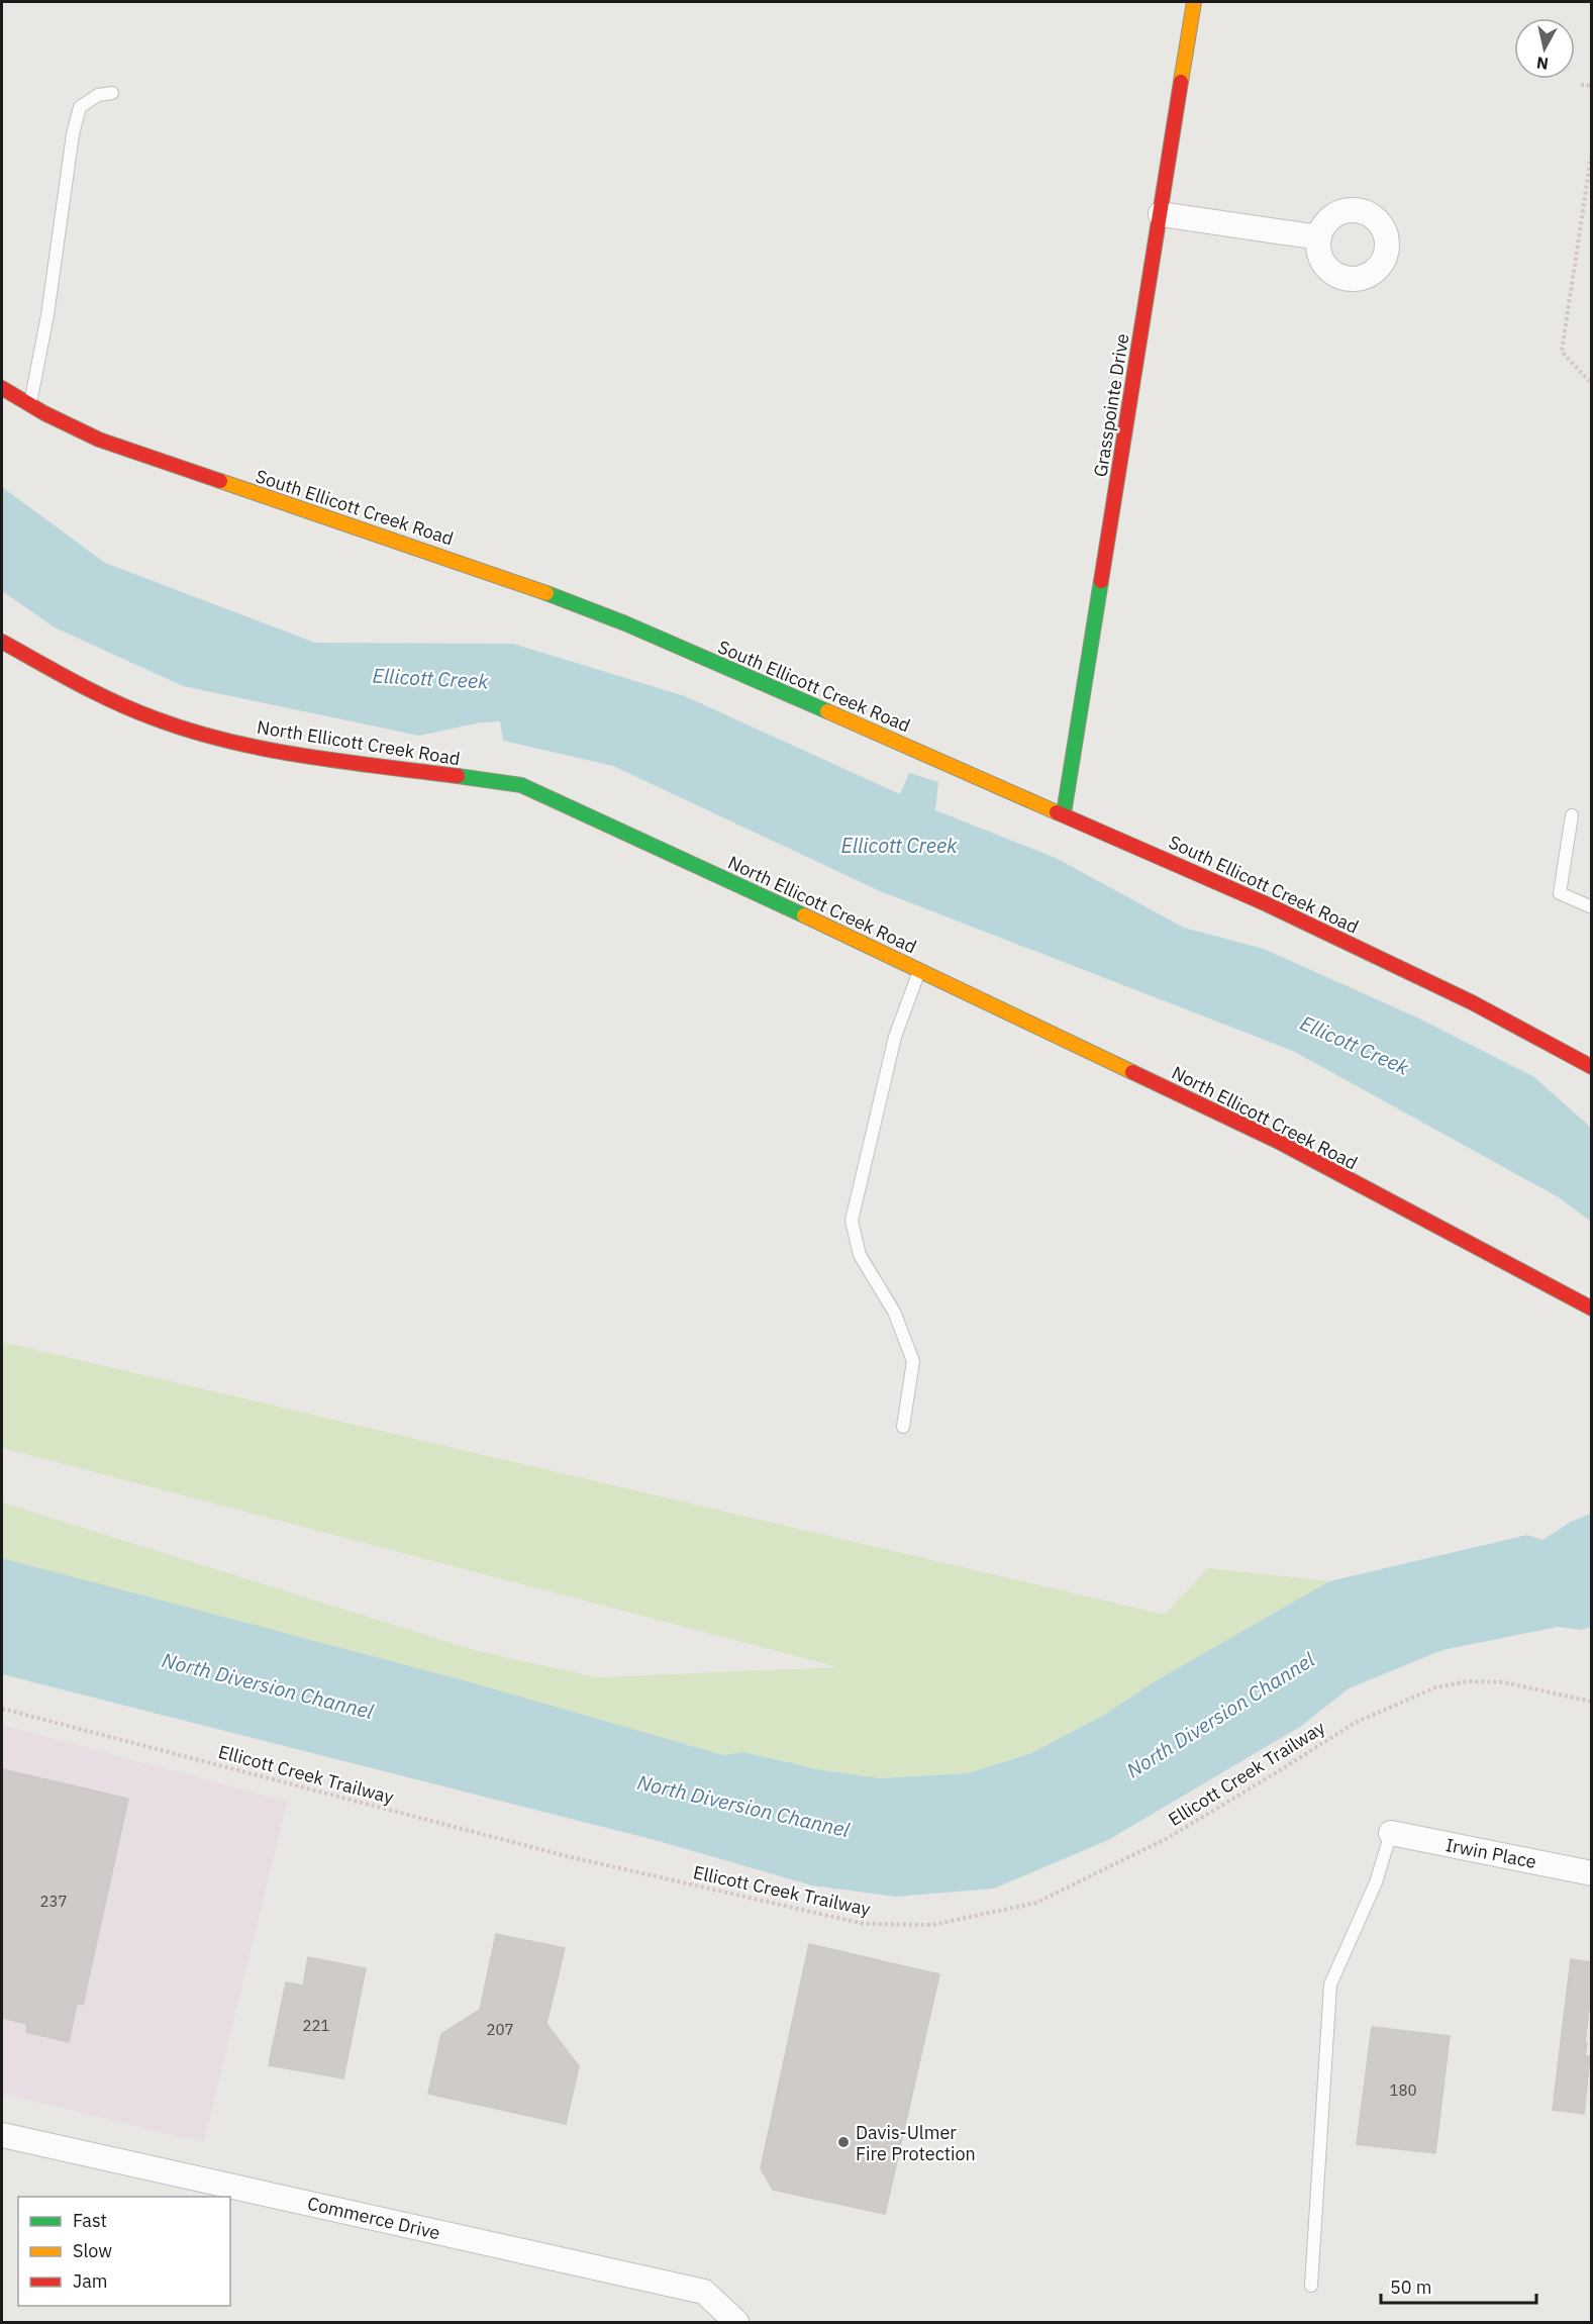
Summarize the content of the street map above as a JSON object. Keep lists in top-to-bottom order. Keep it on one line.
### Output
{"streets":{"street":["Grasspointe Drive","South Ellicott Creek Road","North Ellicott Creek Road","Irwin Place","Commerce Drive"],"path":["Ellicott Creek Trailway"]},"crossings":[["Grasspointe Drive","South Ellicott Creek Road"]],"water":["Ellicott Creek","North Diversion Channel"],"places":["Davis-Ulmer Fire Protection"],"house_numbers":["237","221","207","180"],"legend":["Fast","Slow","Jam"],"scale_bar":"50 m","north":"bottom"}
